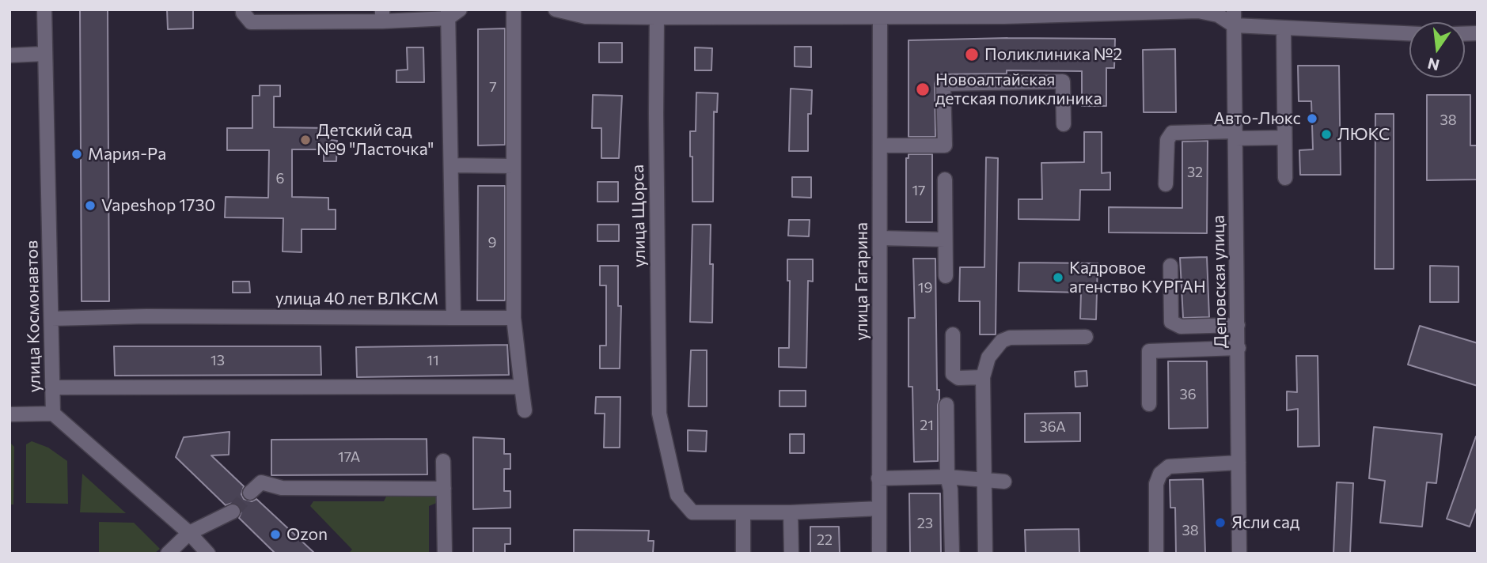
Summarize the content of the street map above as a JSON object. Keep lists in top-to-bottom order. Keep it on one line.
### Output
{"streets":{"street":["улица Щорса","улица Гагарина","Деповская улица","улица 40 лет ВЛКСМ","улица Космонавтов"]},"crossings":[["улица Щорса","улица Гагарина"],["улица 40 лет ВЛКСМ","улица Космонавтов"]],"places":["Поликлиника №2","Новоалтайская детская поликлиника","Авто-Люкс","ЛЮКС","Детский сад №9 \"Ласточка\"","Мария-Ра","Vapeshop 1730","Кадровое агенство КУРГАН","Ясли сад","Ozon"],"house_numbers":["7","38","32","6","17","9","19","13","11","36","21","36А","17А","23","38","22"],"north":"bottom"}
